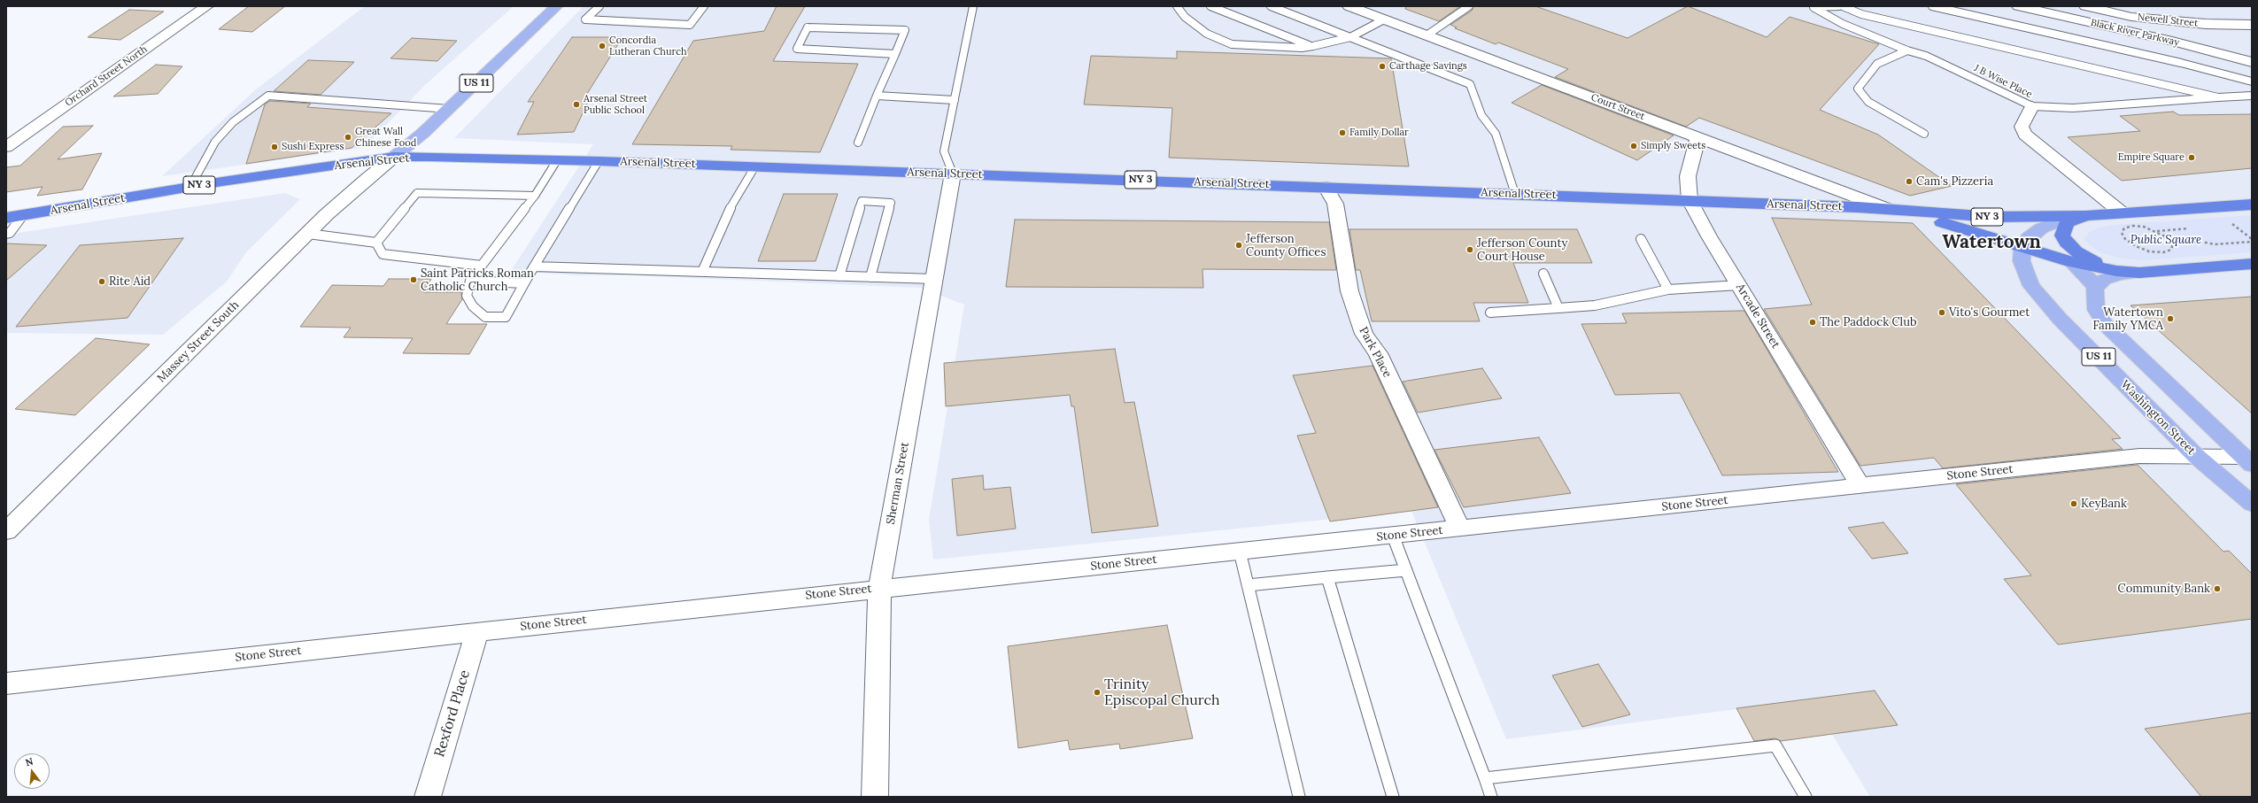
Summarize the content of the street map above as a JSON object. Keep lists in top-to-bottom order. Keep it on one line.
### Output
{"streets":{"highway":["Arsenal Street","NY 3"],"main road":["US 11","Washington Street"],"street":["Newell Street","Black River Parkway","Orchard Street North","Court Street","Arcade Street","Massey Street South","Park Place","Stone Street","Sherman Street","Rexford Place"],"lane":["J B Wise Place"]},"crossings":[["US 11","Arsenal Street"],["US 11","Massey Street South"],["US 11","Stone Street"],["Court Street","Arsenal Street"],["Court Street","NY 3"],["Court Street","Arcade Street"],["Arsenal Street","NY 3"],["Arsenal Street","Arcade Street"],["Arsenal Street","Massey Street South"],["Arsenal Street","Park Place"],["Arsenal Street","Sherman Street"],["NY 3","Washington Street"],["Arcade Street","Stone Street"],["Park Place","Stone Street"],["Washington Street","Stone Street"],["Stone Street","Sherman Street"],["Stone Street","Rexford Place"]],"districts":["Watertown"],"parks":["Public Square"],"places":["Concordia Lutheran Church","Carthage Savings","Arsenal Street Public School","Family Dollar","Great Wall Chinese Food","Simply Sweets","Sushi Express","Empire Square","Cam's Pizzeria","Jefferson County Offices","Jefferson County Court House","Saint Patricks Roman Catholic Church","Rite Aid","Vito's Gourmet","Watertown Family YMCA","The Paddock Club","KeyBank","Community Bank","Trinity Episcopal Church"],"north":"top"}
